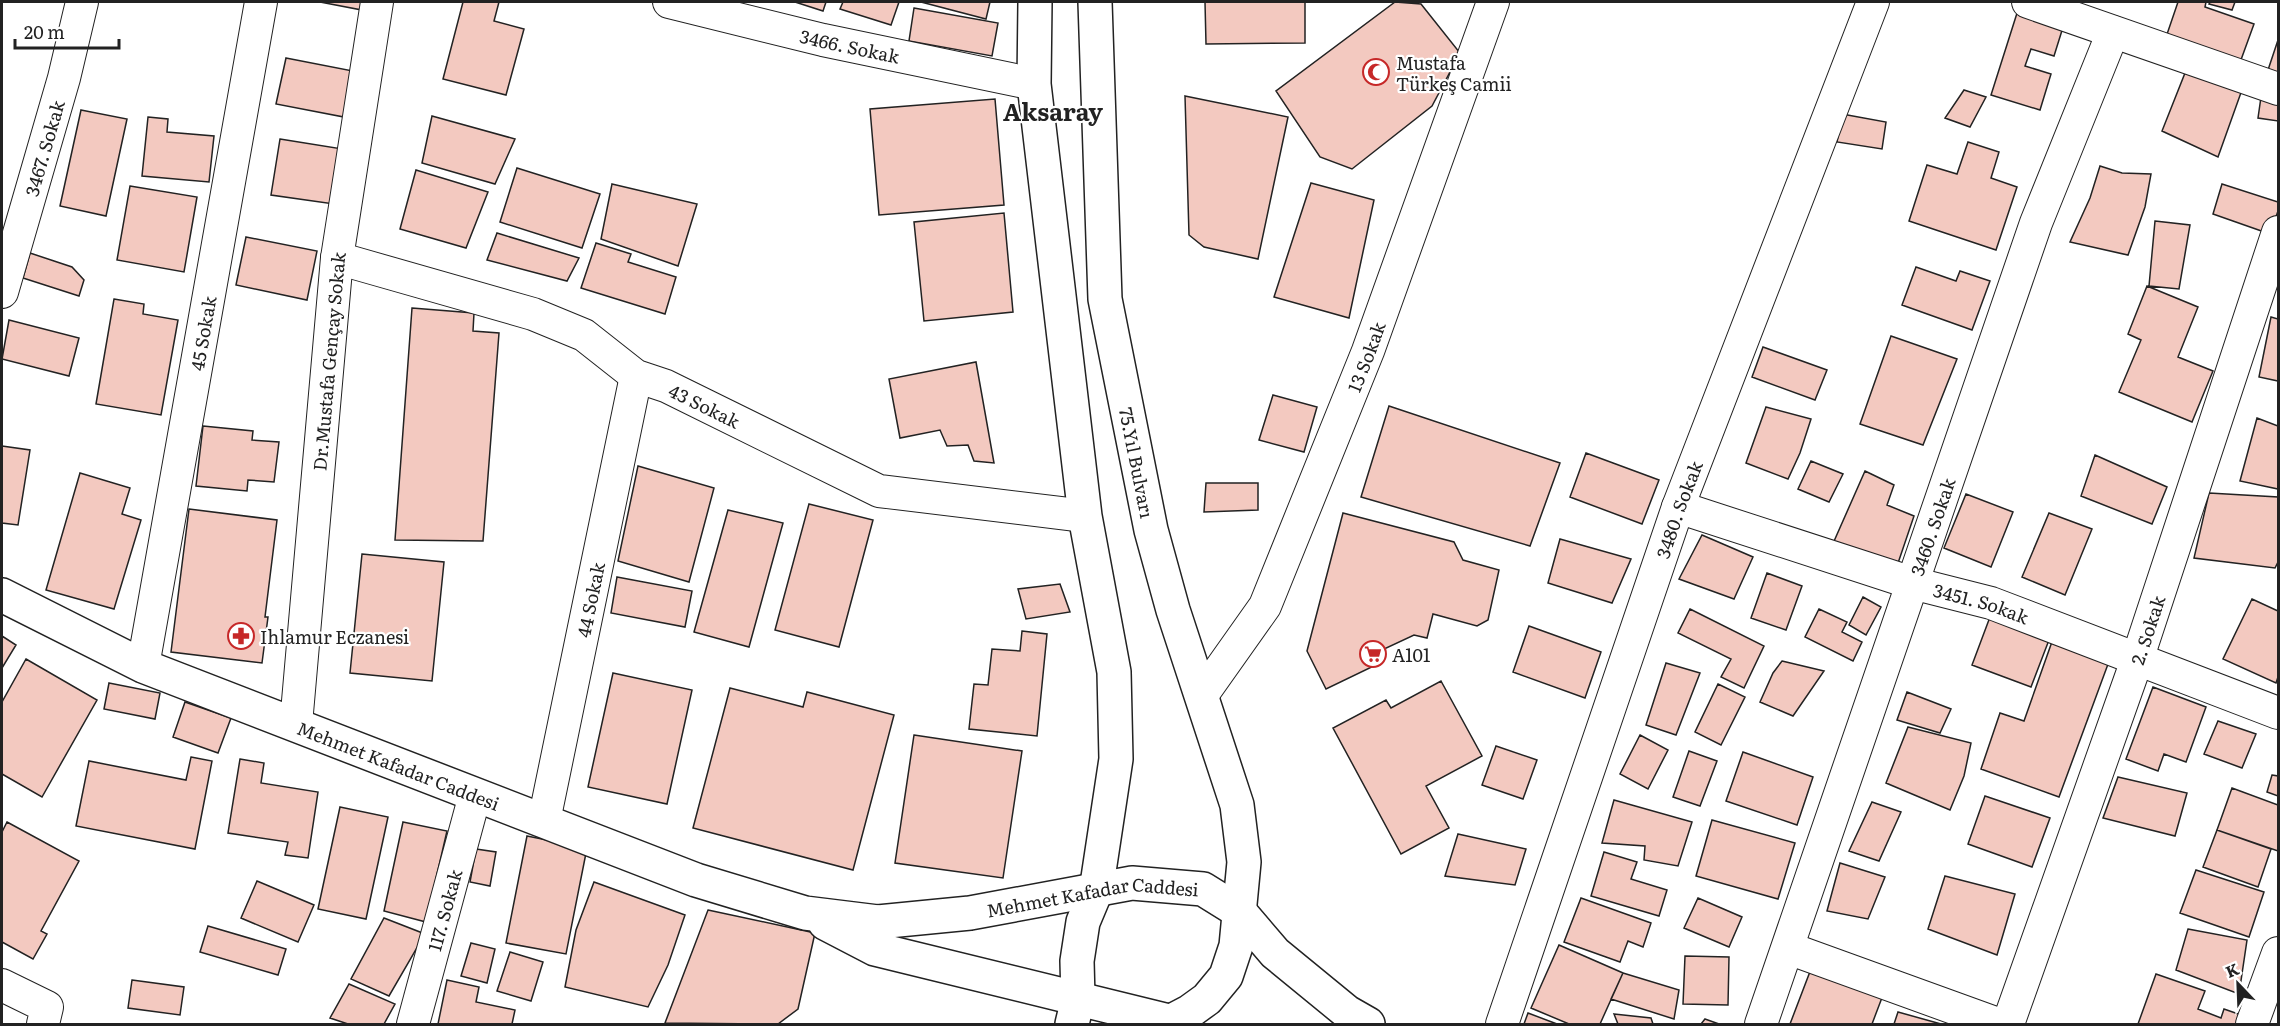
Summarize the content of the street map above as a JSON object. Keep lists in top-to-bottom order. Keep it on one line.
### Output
{"streets":{"main road":["75.Yıl Bulvarı","Mehmet Kafadar Caddesi"],"street":["3466. Sokak","3467. Sokak","45 Sokak","13 Sokak","Dr.Mustafa Gençay Sokak","43 Sokak","3480. Sokak","3460. Sokak","44 Sokak","3451. Sokak","2. Sokak","117. Sokak"]},"crossings":[["45 Sokak","Mehmet Kafadar Caddesi"],["13 Sokak","75.Yıl Bulvarı"],["Dr.Mustafa Gençay Sokak","43 Sokak"],["Dr.Mustafa Gençay Sokak","Mehmet Kafadar Caddesi"],["43 Sokak","44 Sokak"],["75.Yıl Bulvarı","Mehmet Kafadar Caddesi"],["3480. Sokak","3451. Sokak"],["3460. Sokak","3451. Sokak"],["44 Sokak","Mehmet Kafadar Caddesi"],["3451. Sokak","2. Sokak"],["Mehmet Kafadar Caddesi","117. Sokak"]],"districts":["Aksaray"],"places":{"mosque":["Mustafa Türkeş Camii"],"pharmacy":["Ihlamur Eczanesi"],"supermarket":["A101"]},"scale_bar":"20 m","north":"top left"}
